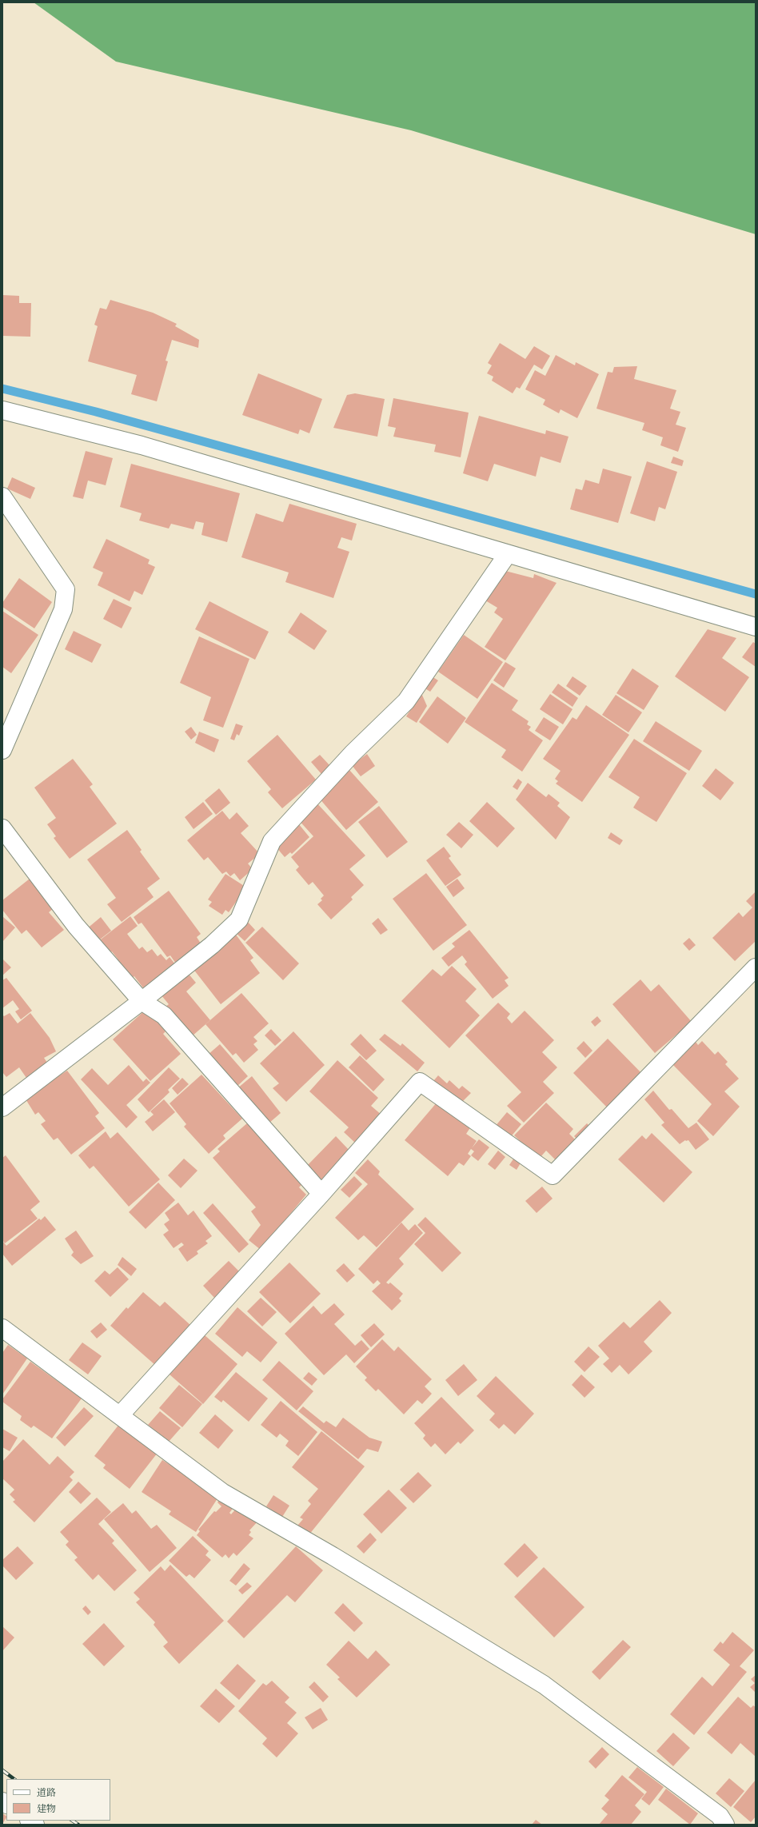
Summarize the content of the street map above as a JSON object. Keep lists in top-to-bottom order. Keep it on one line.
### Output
{"legend":["道路","建物"]}
